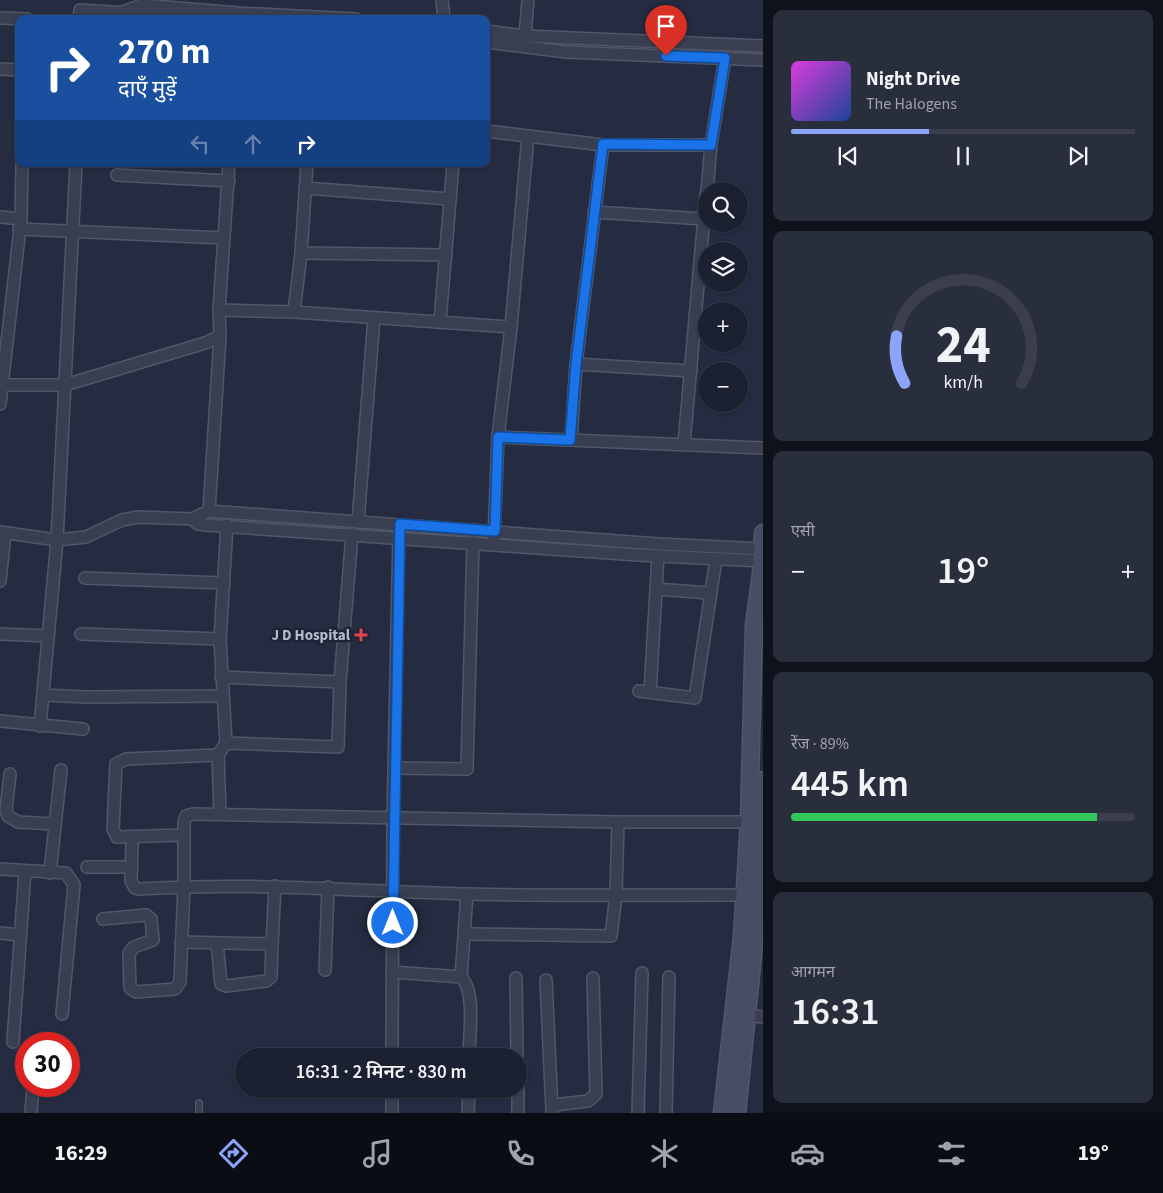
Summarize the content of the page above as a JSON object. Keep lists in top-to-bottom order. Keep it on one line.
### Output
{"places":{"health":["J D Hospital"]},"page":{"turn":["270 m","दाएँ मुड़ें"],"song":["Night Drive","The Halogens"],"map_buttons":["+","−"],"tile":["एसी",["रेंज · 89%","445 km"],["आगमन","16:31"]],"heat":["−","19°","+"],"limit":"30","trip":"16:31 · 2 मिनट · 830 m","tabs":["16:29","19°"],"gauge":["24","km/h"]}}
